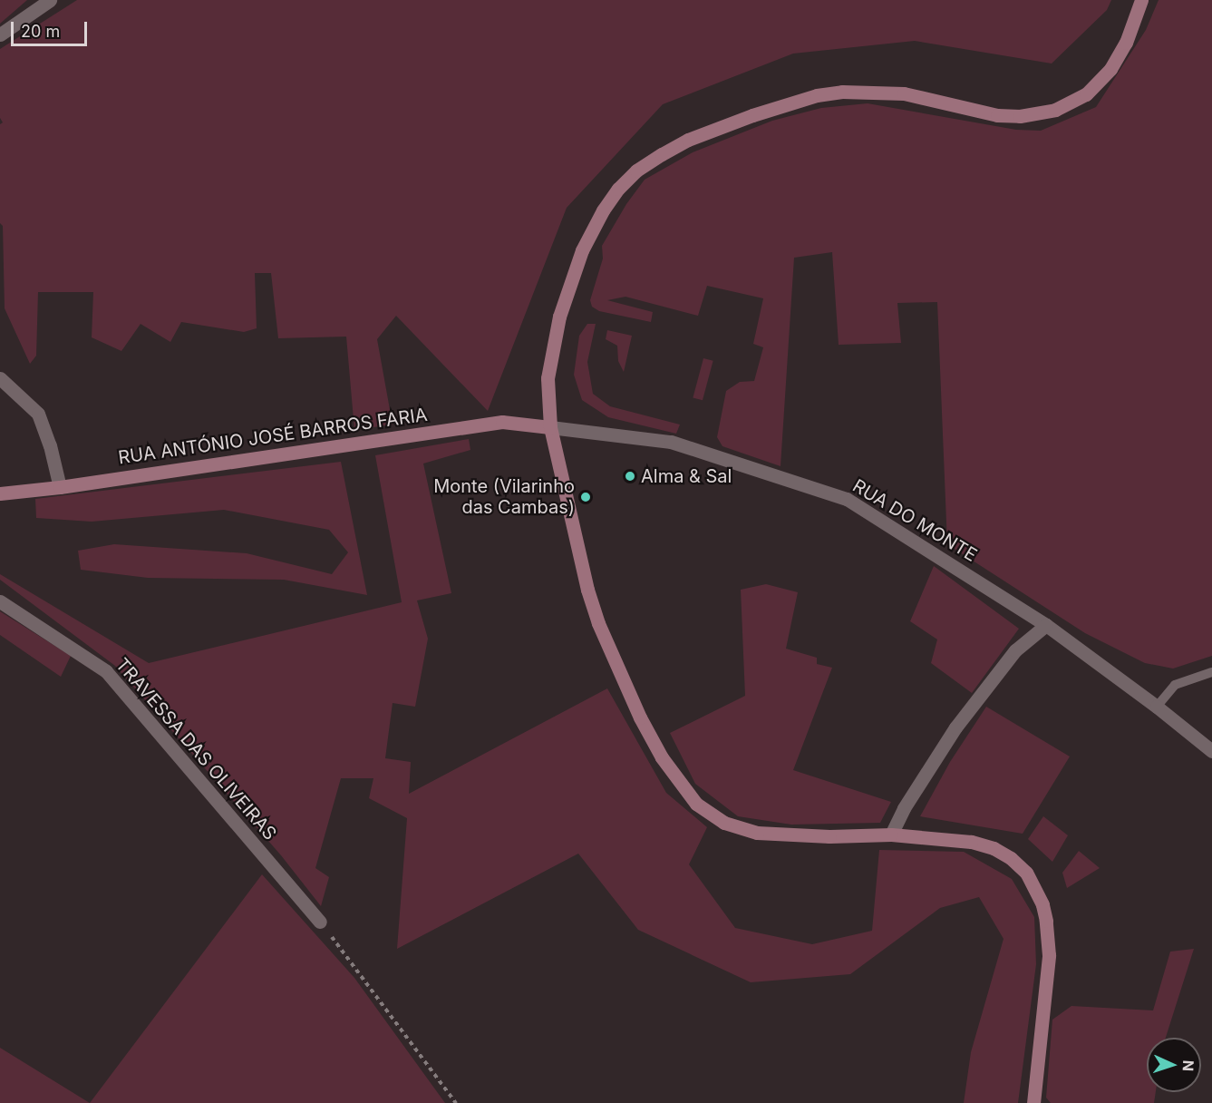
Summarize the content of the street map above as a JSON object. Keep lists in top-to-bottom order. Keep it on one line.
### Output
{"streets":{"main road":["RUA ANTÓNIO JOSÉ BARROS FARIA"],"street":["RUA DO MONTE","TRAVESSA DAS OLIVEIRAS"]},"crossings":[["RUA ANTÓNIO JOSÉ BARROS FARIA","RUA DO MONTE"]],"places":["Alma & Sal","Monte (Vilarinho das Cambas)"],"scale_bar":"20 m","north":"right"}
